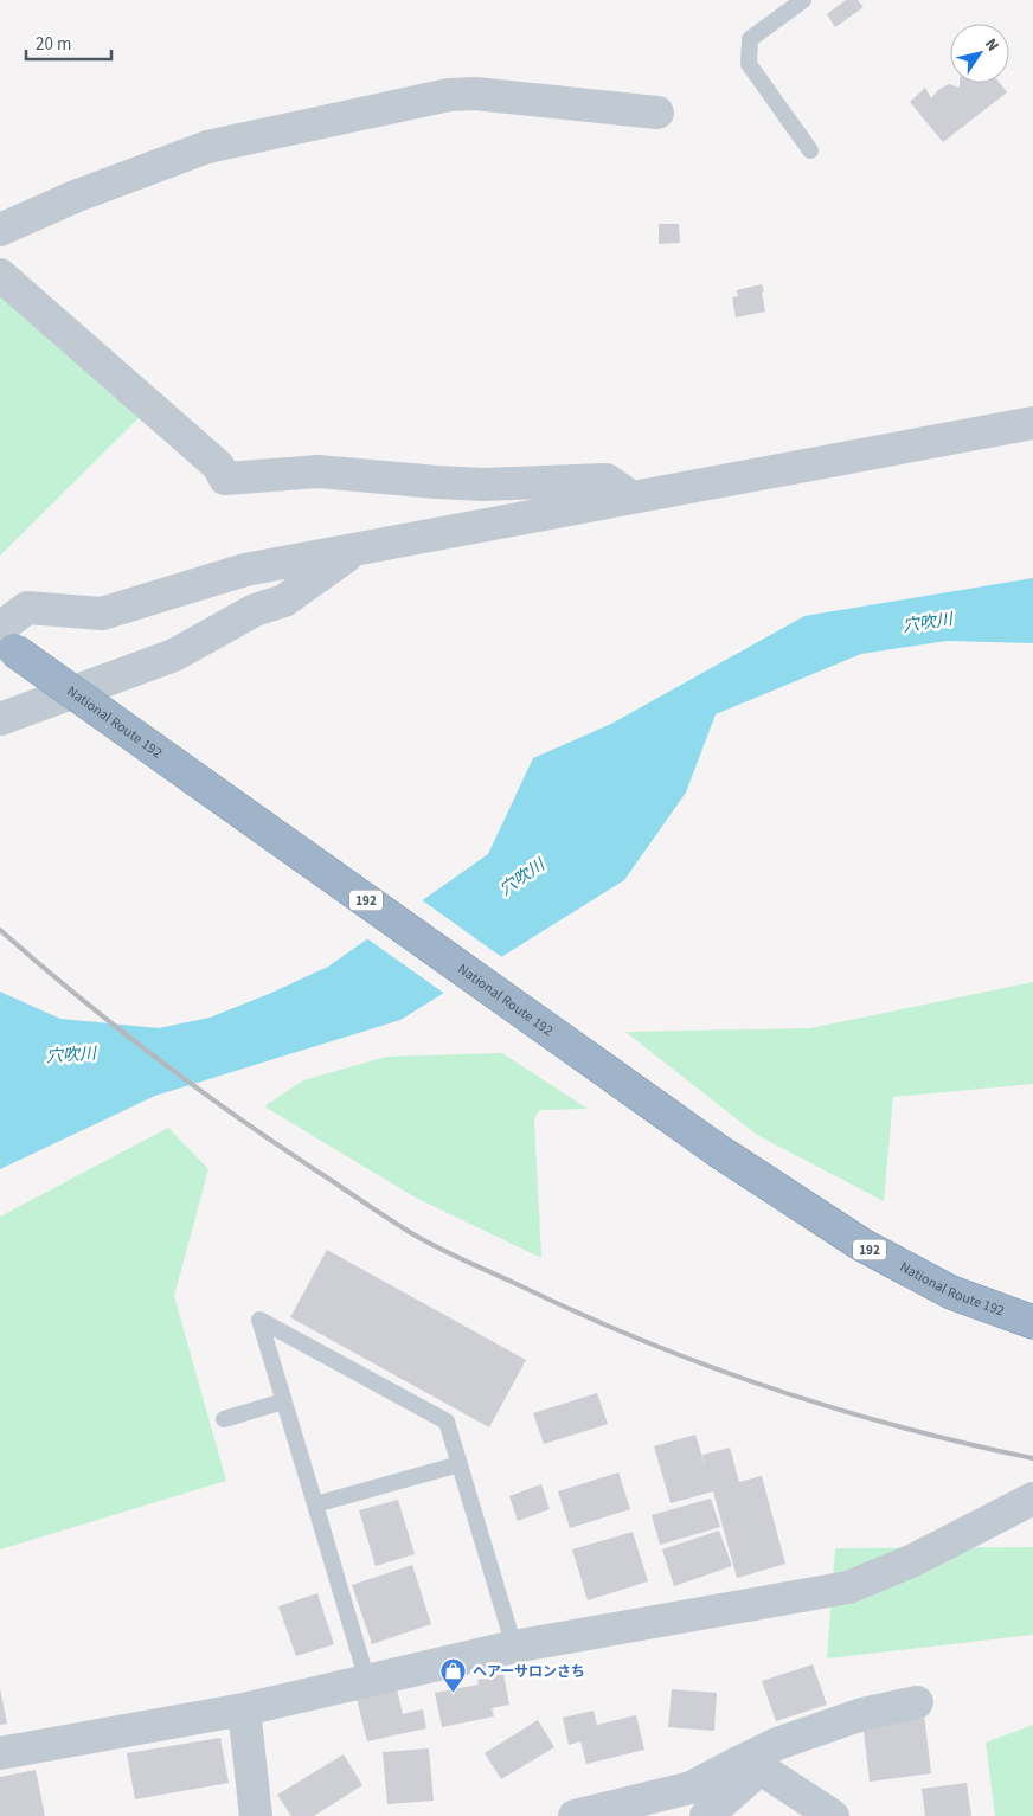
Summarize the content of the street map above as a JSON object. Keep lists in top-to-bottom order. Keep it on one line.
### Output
{"streets":{"highway":["National Route 192","192"]},"water":["穴吹川"],"places":{"shop":["ヘアーサロンさち"]},"scale_bar":"20 m","north":"top right"}
